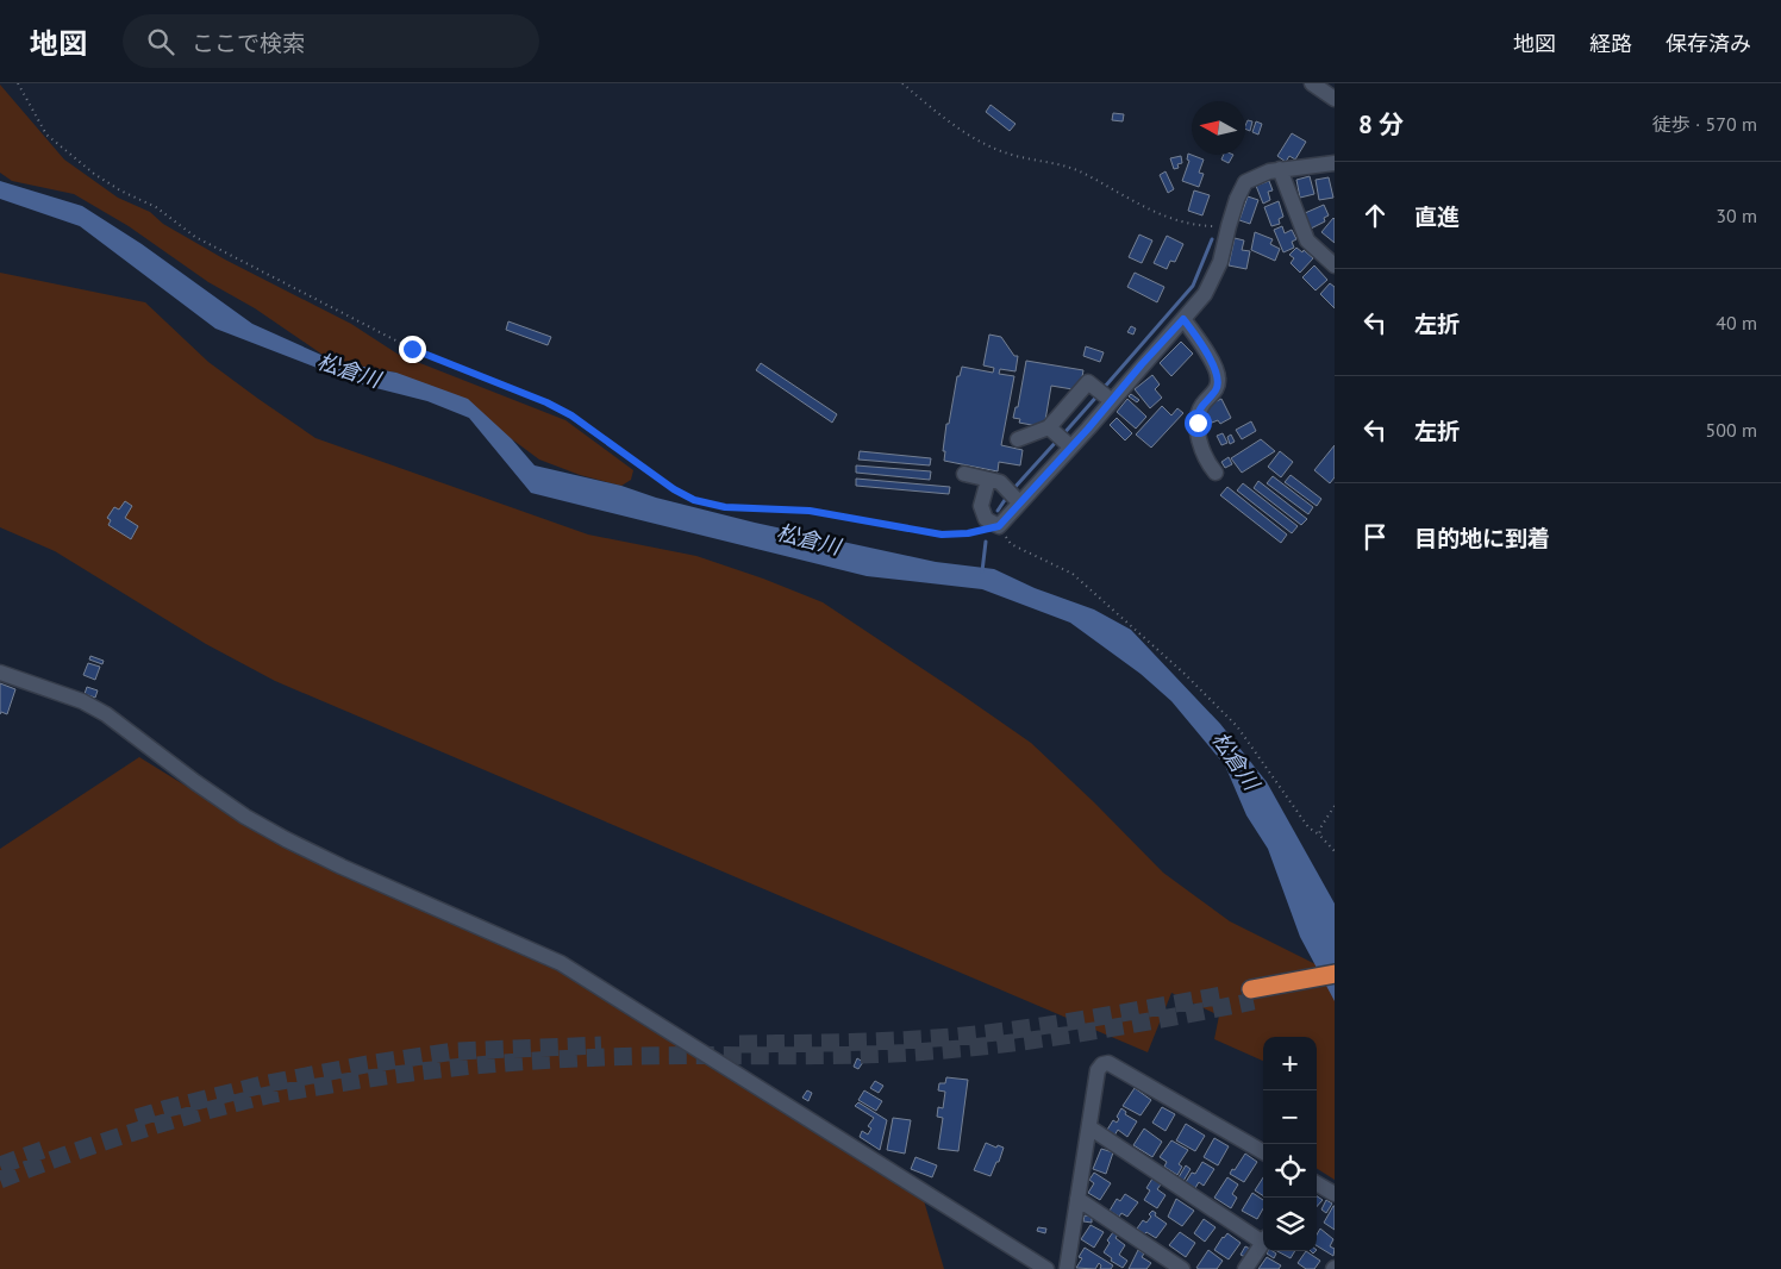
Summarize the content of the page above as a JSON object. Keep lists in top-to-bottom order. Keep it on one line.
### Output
{"water":["松倉川"],"north":"left","page":{"header":"地図","search":"ここで検索","nav":["地図","経路","保存済み"],"heading":["8 分","徒歩 · 570 m"],"list":[["直進","30 m"],["左折","40 m"],["左折","500 m"],"目的地に到着"],"map_buttons":["+","−"]}}
